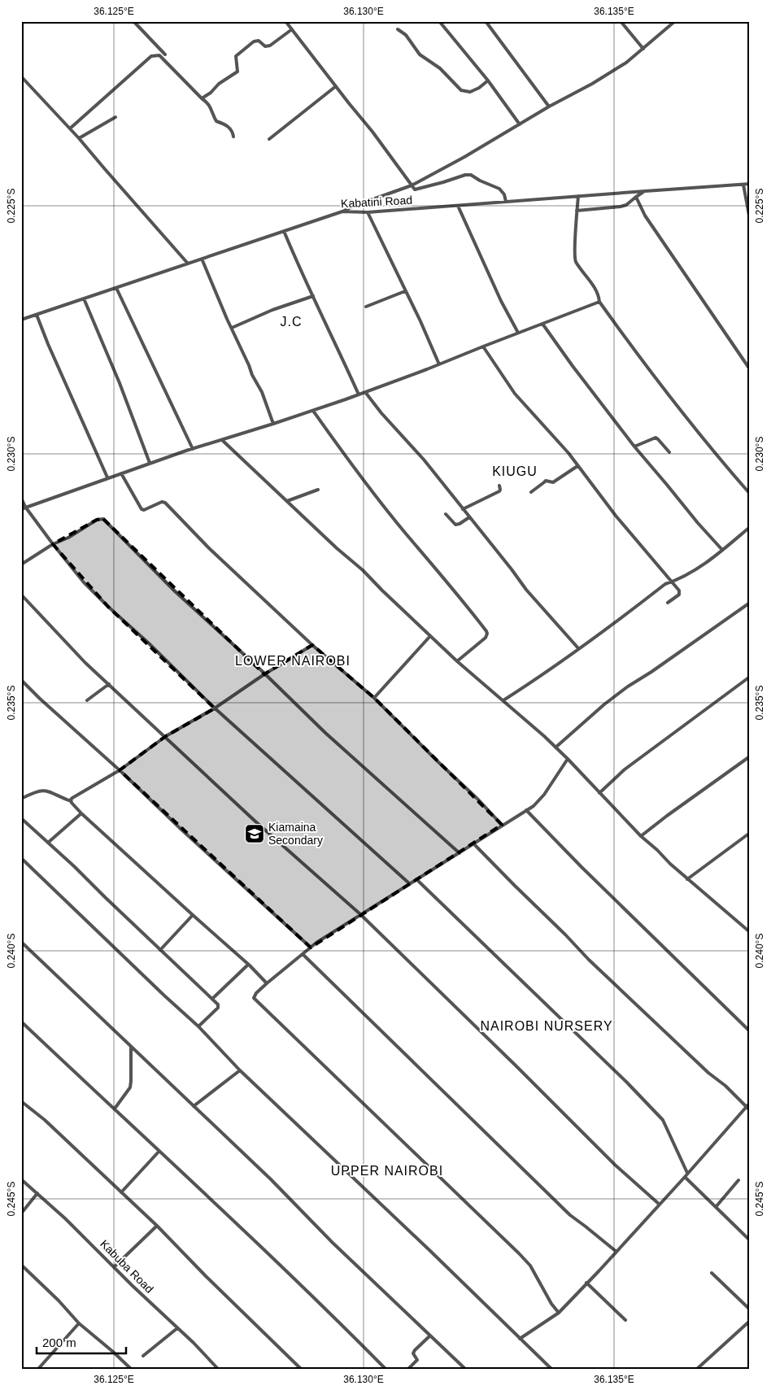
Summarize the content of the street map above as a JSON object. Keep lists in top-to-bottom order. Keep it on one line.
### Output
{"streets":{"street":["Kabatini Road","Kabuba Road"]},"districts":["J.C","KIUGU","LOWER NAIROBI","NAIROBI NURSERY","UPPER NAIROBI"],"places":{"school or university":["Kiamaina Secondary"]},"scale_bar":"200 m","coordinates":["36.125°E","36.130°E","36.135°E","0.225°S","0.230°S","0.235°S","0.240°S","0.245°S"]}
